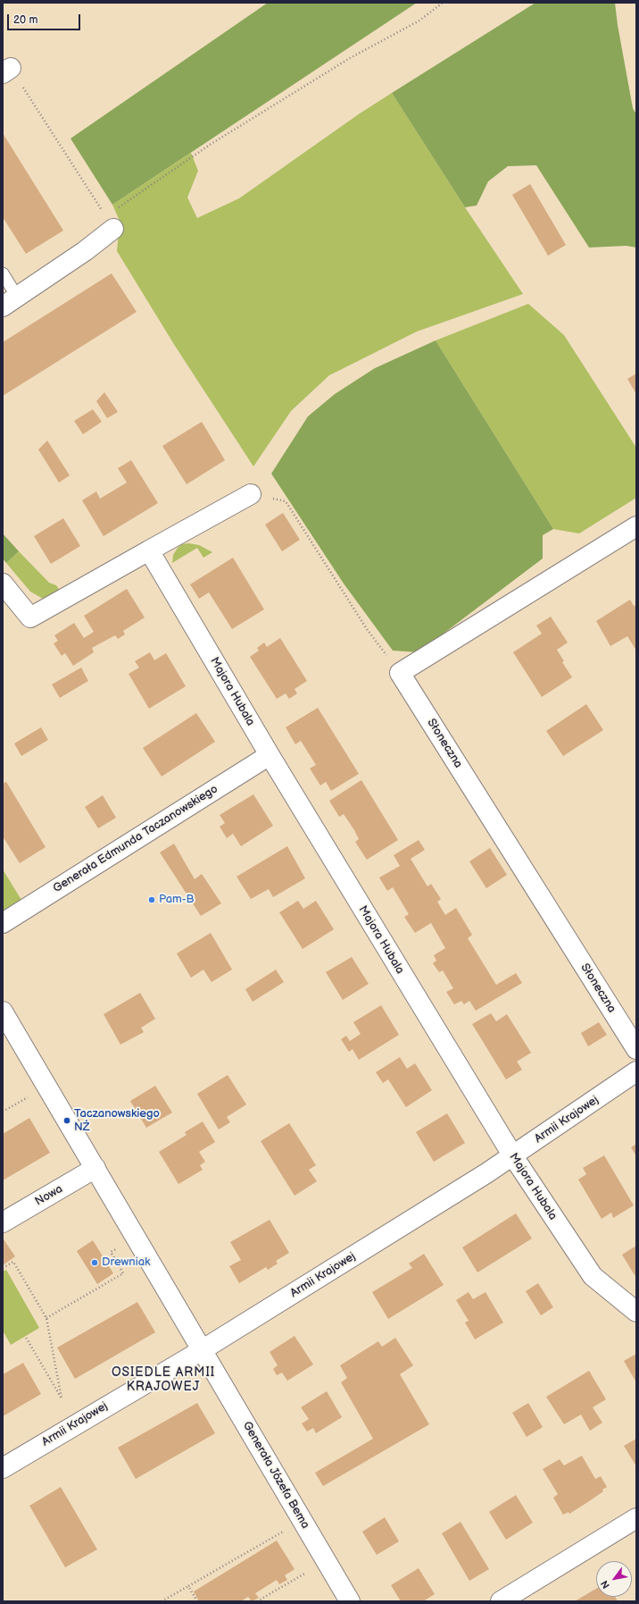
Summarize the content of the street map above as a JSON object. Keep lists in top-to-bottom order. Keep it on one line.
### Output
{"streets":{"street":["Majora Hubala","Słoneczna","Generała Edmunda Taczanowskiego","Armii Krajowej","Nowa","Generała Józefa Bema"]},"crossings":[["Majora Hubala","Generała Edmunda Taczanowskiego"],["Majora Hubala","Armii Krajowej"],["Armii Krajowej","Generała Józefa Bema"]],"districts":["OSIEDLE ARMII KRAJOWEJ"],"places":["Pam-B","Taczanowskiego NŻ","Drewniak"],"scale_bar":"20 m","north":"bottom left"}
